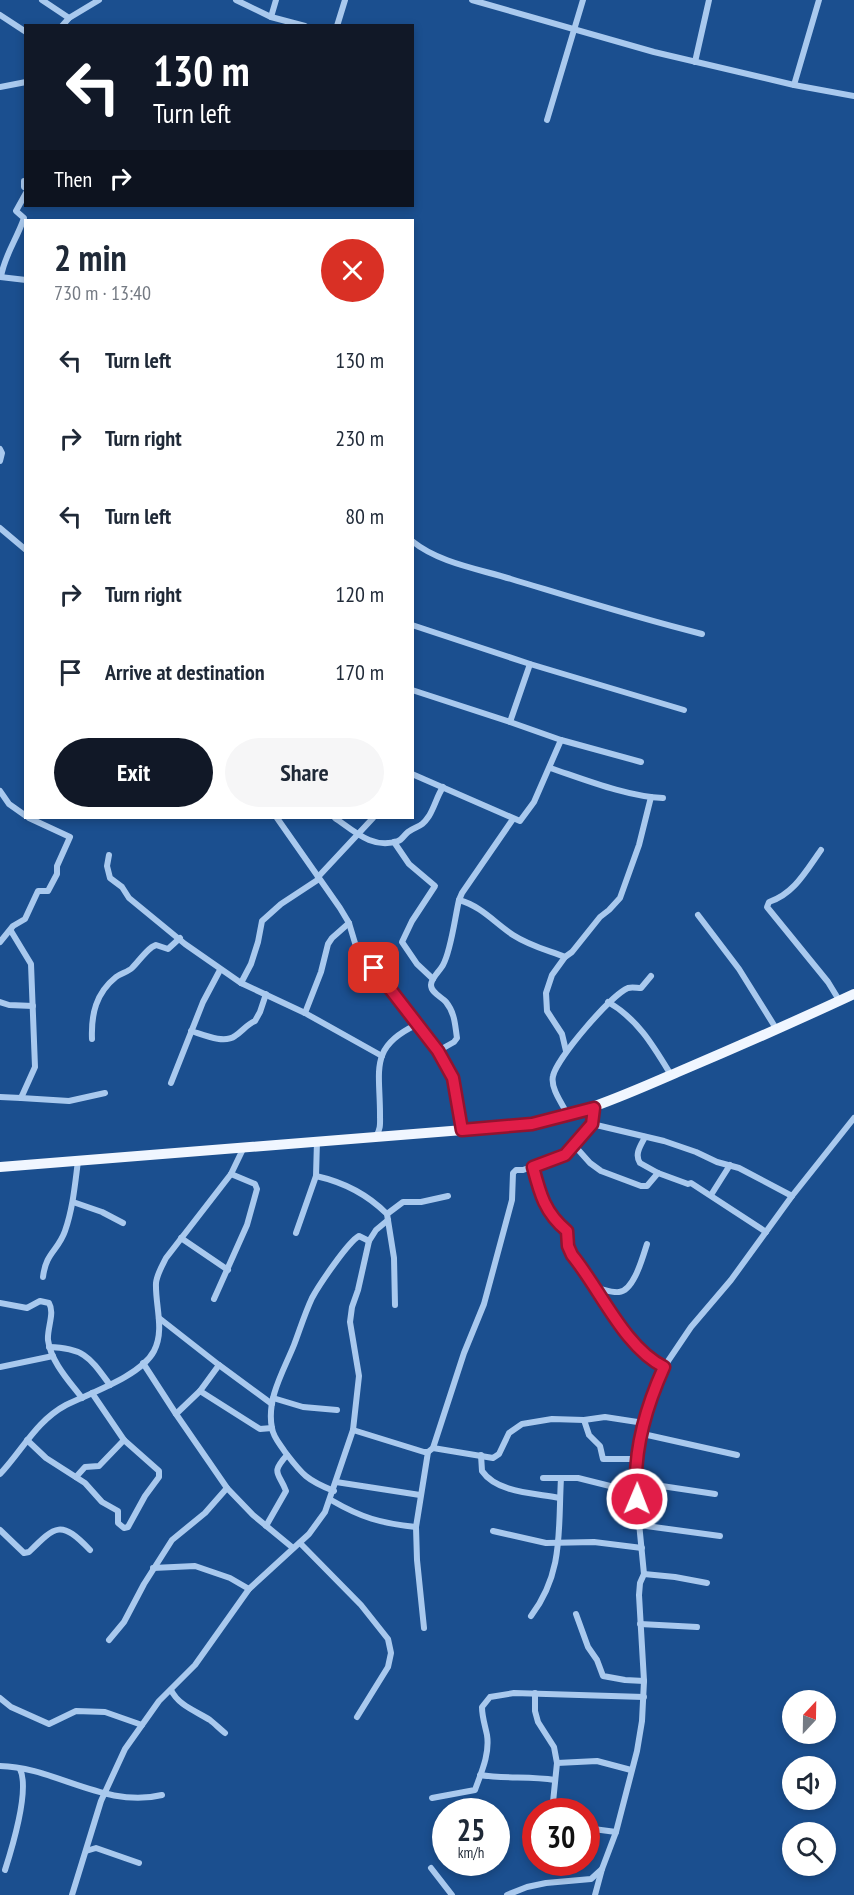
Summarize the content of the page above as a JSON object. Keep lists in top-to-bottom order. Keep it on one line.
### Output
{"north":"top","page":{"turn":["130 m","Turn left"],"then":"Then","heading":["2 min","730 m · 13:40"],"list":[{"name":"Turn left","value":"130 m"},{"name":"Turn right","value":"230 m"},{"name":"Turn left","value":"80 m"},{"name":"Turn right","value":"120 m"},{"name":"Arrive at destination","value":"170 m"}],"buttons":["Exit","Share"],"speed":"25 km/h","limit":"30"}}
